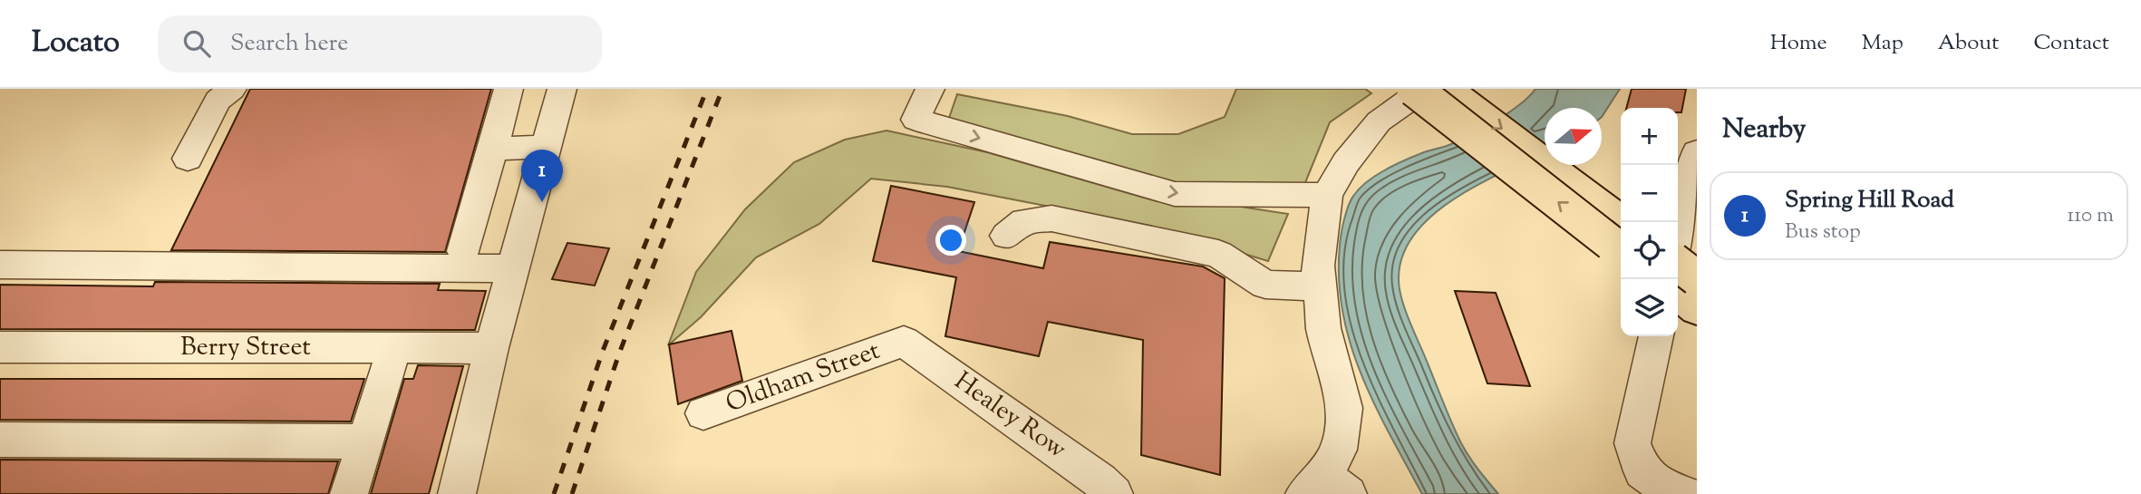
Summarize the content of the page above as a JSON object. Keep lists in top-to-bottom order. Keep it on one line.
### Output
{"streets":{"street":["Berry Street","Oldham Street","Healey Row"]},"crossings":[["Oldham Street","Healey Row"]],"north":"right","page":{"header":"Locato","search":"Search here","nav":["Home","Map","About","Contact"],"heading":"Nearby","map_buttons":["+","−"],"pins":"1","list":[{"mark":"1","name":"Spring Hill Road","note":"Bus stop","value":"110 m"}]}}
